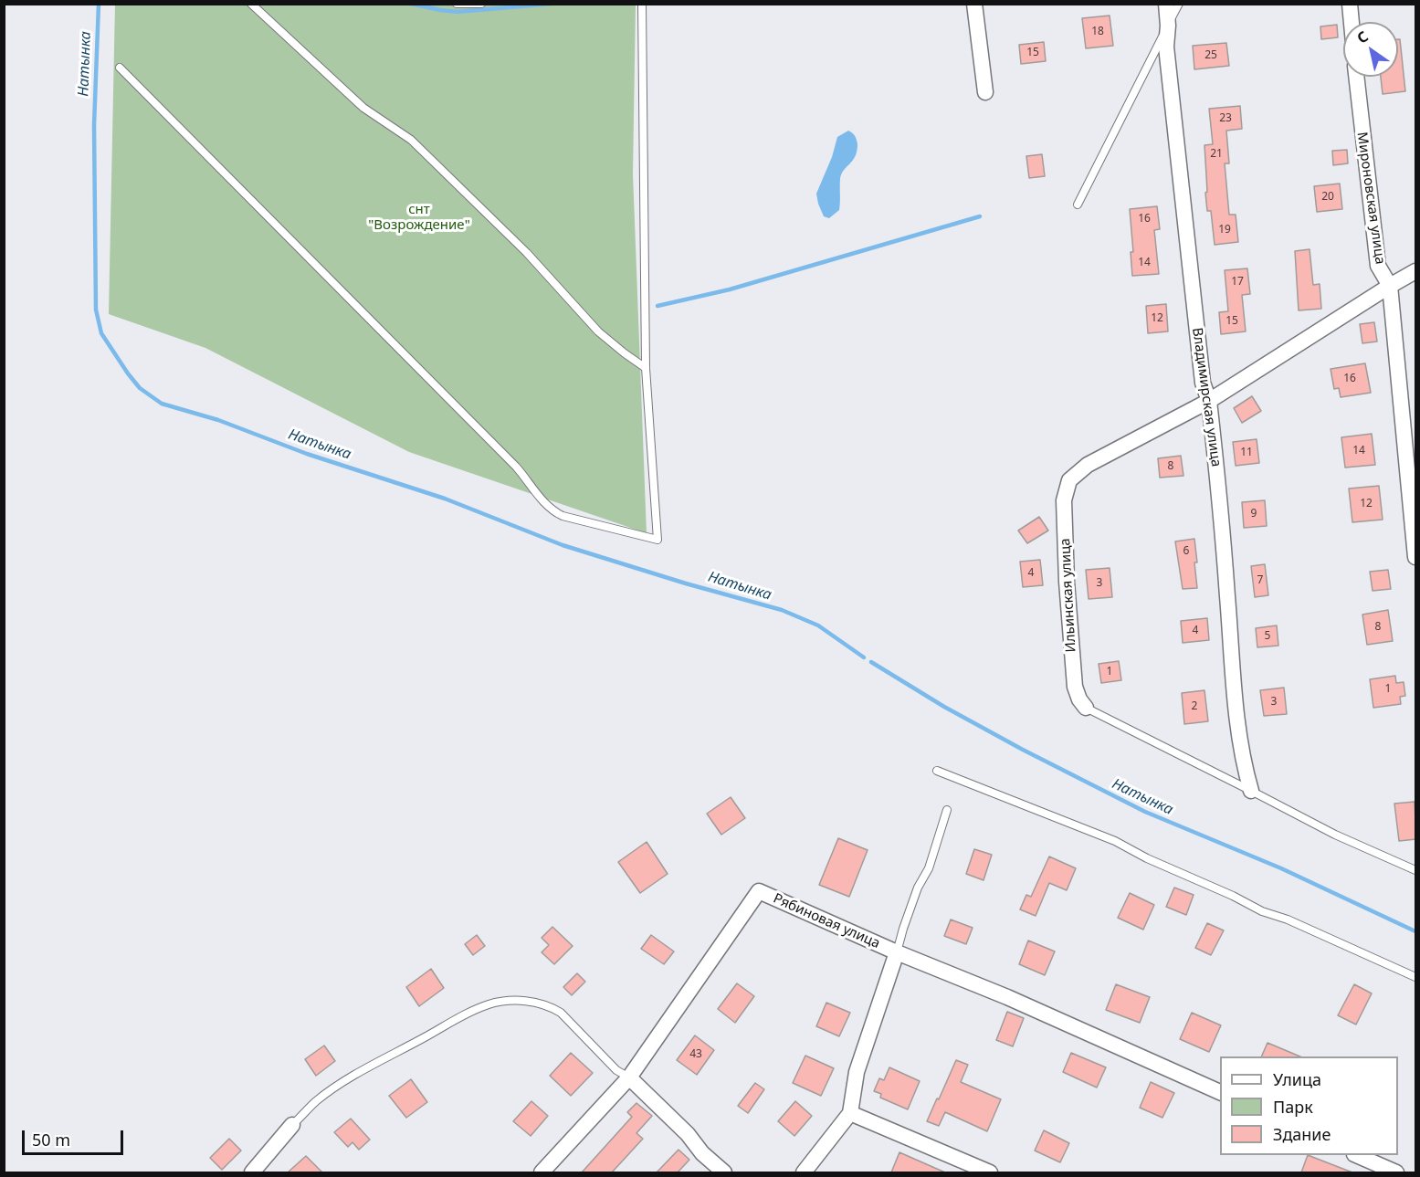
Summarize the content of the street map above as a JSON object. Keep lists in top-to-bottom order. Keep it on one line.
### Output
{"streets":{"street":["Мироновская улица","Владимирская улица","Ильинская улица","Рябиновая улица"]},"crossings":[["Владимирская улица","Ильинская улица"]],"water":["Натынка"],"parks":["снт \"Возрождение\""],"house_numbers":["18","15","25","23","21","20","16","19","14","17","12","15","16","14","11","8","12","9","6","4","7","3","8","4","5","1","1","3","2","43"],"legend":["Улица","Парк","Здание"],"scale_bar":"50 m","north":"top left"}
